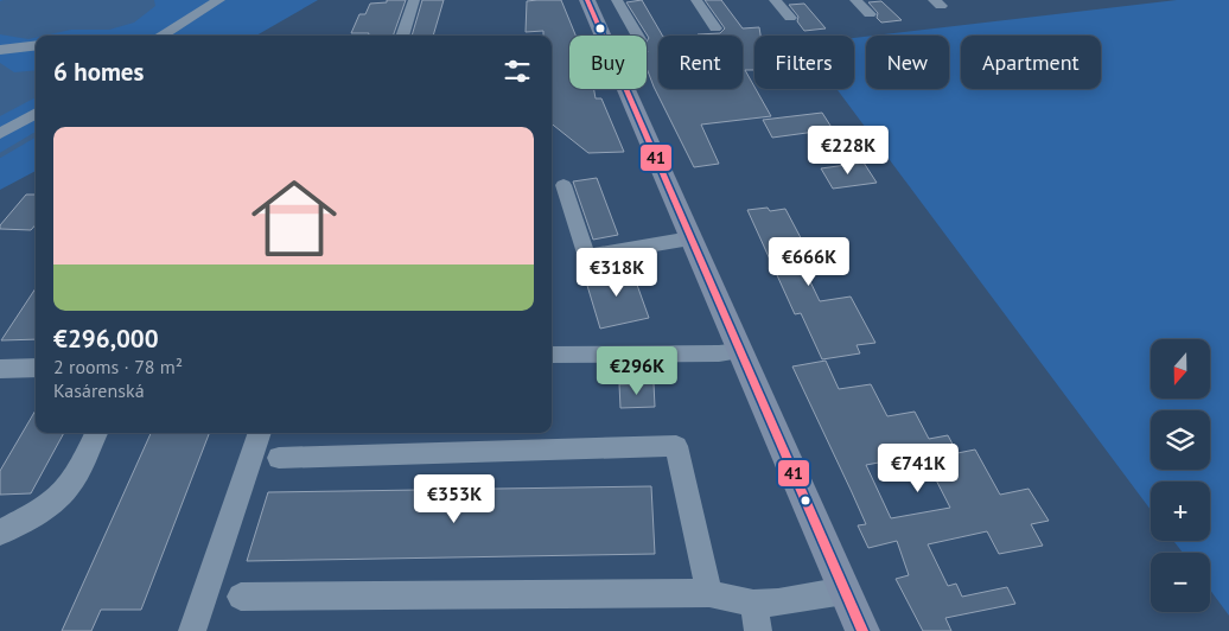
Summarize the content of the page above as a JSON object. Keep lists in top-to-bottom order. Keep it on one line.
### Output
{"lines":["transit line 41"],"north":"bottom","page":{"chip":["Buy","Rent","Filters","New","Apartment"],"heading":"6 homes","list":[{"name":"€296,000","note":"2 rooms · 78 m² · Kasárenská"}],"price":["€228K","€666K","€318K","€296K","€741K","€353K"],"map_buttons":["+","−"]}}
